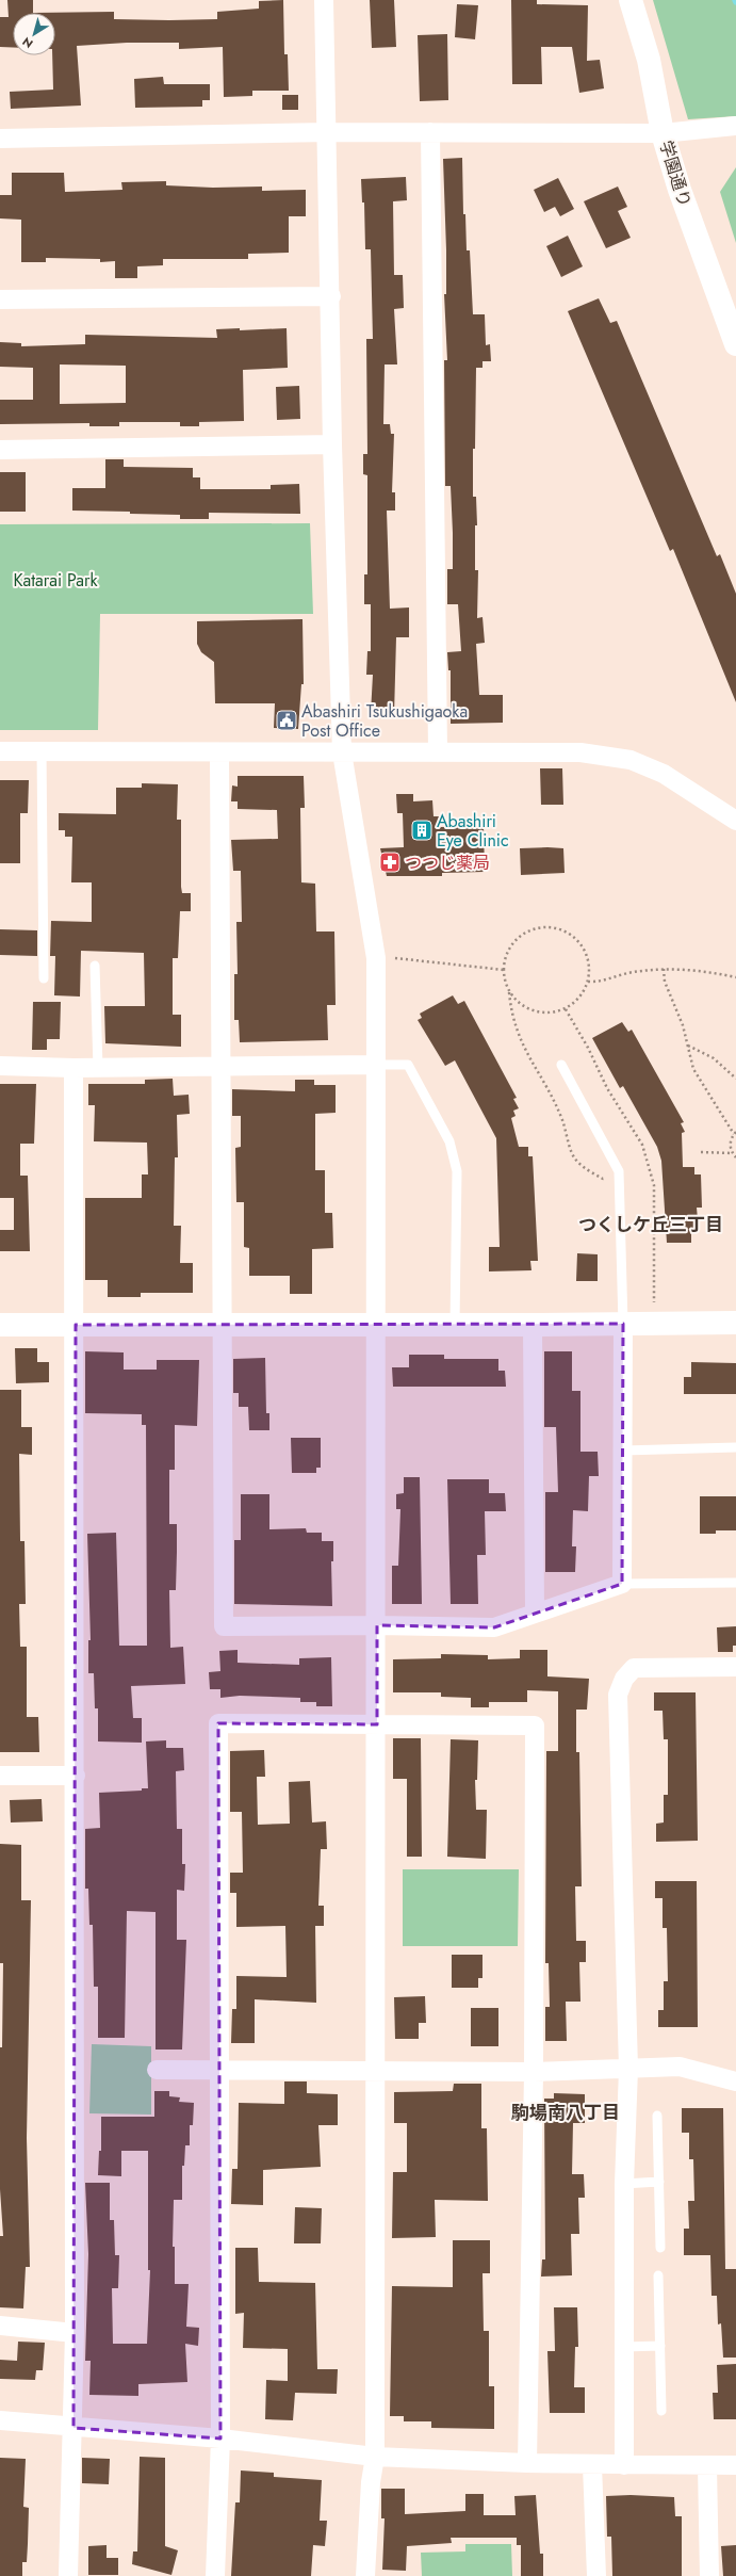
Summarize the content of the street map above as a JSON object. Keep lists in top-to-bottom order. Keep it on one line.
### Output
{"streets":{"street":["学園通り"]},"districts":["つくしケ丘三丁目","駒場南八丁目"],"parks":["Katarai Park"],"places":{"public building":["Abashiri Tsukushigaoka Post Office"],"building":["Abashiri Eye Clinic"],"pharmacy":["つつじ薬局"]},"north":"bottom left"}
